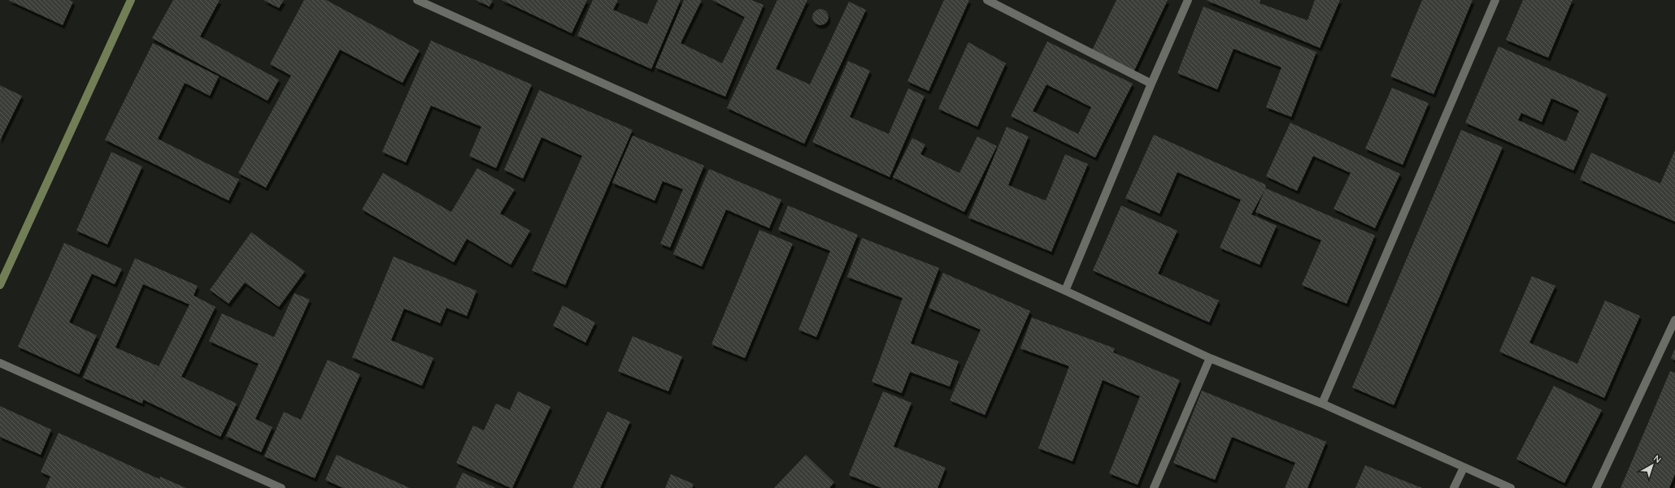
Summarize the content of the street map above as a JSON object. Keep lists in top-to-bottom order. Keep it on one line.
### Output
{"north":"top right"}
